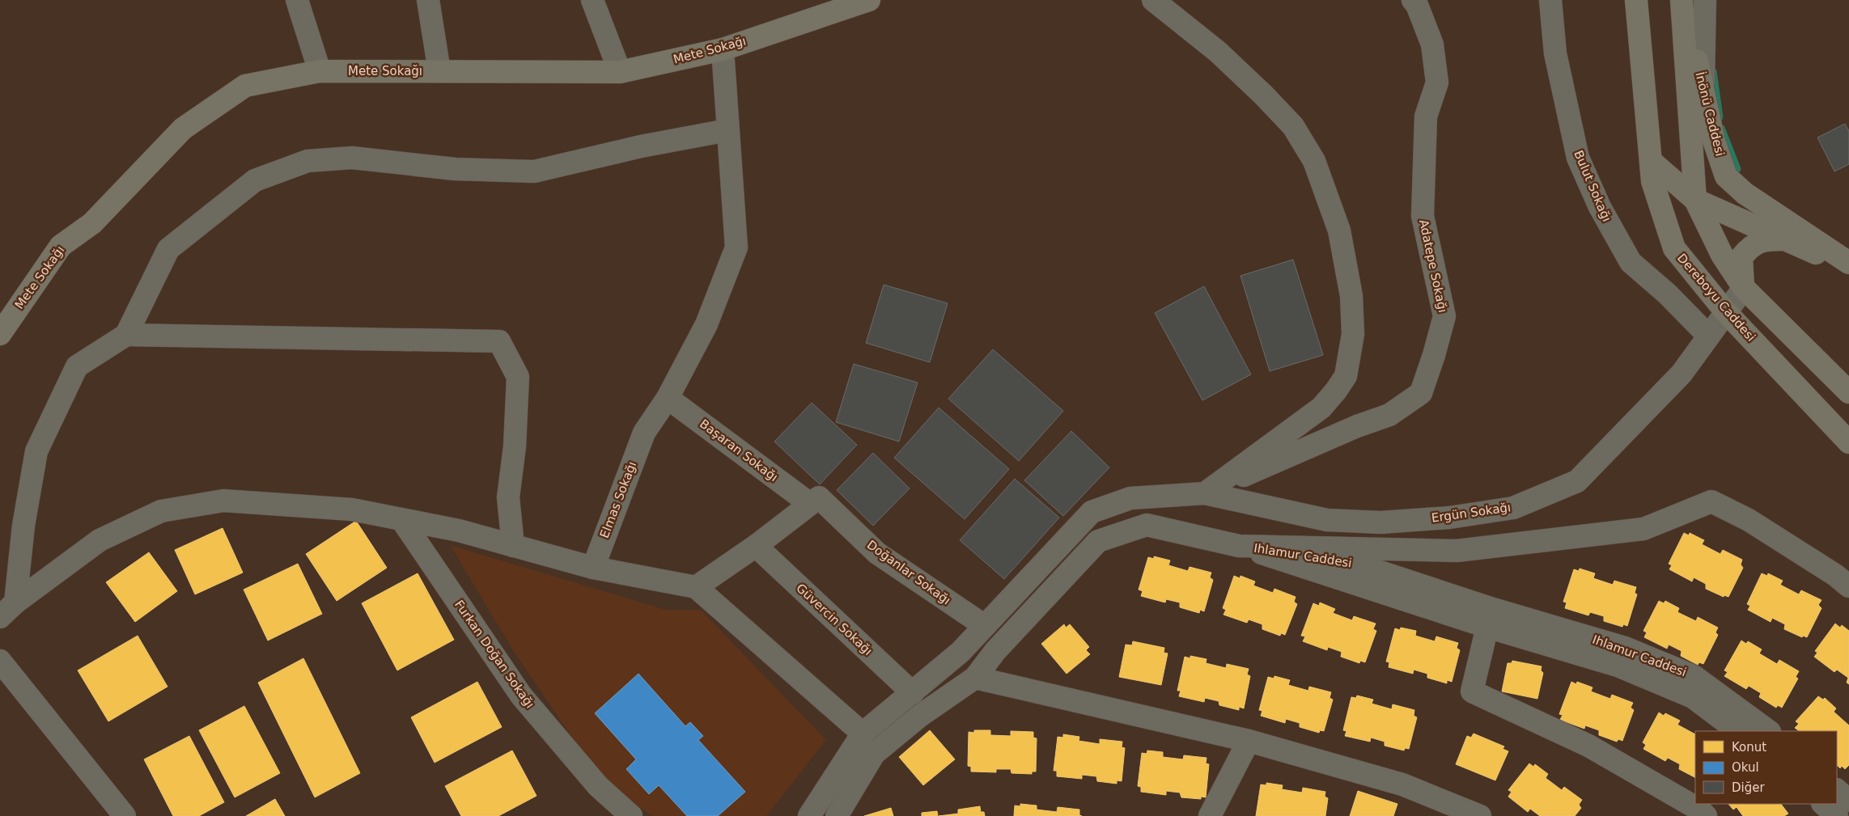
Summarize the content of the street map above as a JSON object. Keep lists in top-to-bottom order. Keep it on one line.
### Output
{"streets":{"main road":["Mete Sokağı","İnönü Caddesi","Dereboyu Caddesi"],"street":["Bulut Sokağı","Adatepe Sokağı","Başaran Sokağı","Elmas Sokağı","Ergün Sokağı","Ihlamur Caddesi","Doğanlar Sokağı","Güvercin Sokağı","Furkan Doğan Sokağı"]},"crossings":[["Mete Sokağı","Elmas Sokağı"],["Bulut Sokağı","Ergün Sokağı"],["Adatepe Sokağı","Ergün Sokağı"],["Dereboyu Caddesi","Ergün Sokağı"],["Başaran Sokağı","Elmas Sokağı"],["Başaran Sokağı","Doğanlar Sokağı"]],"legend":["Konut","Okul","Diğer"]}
